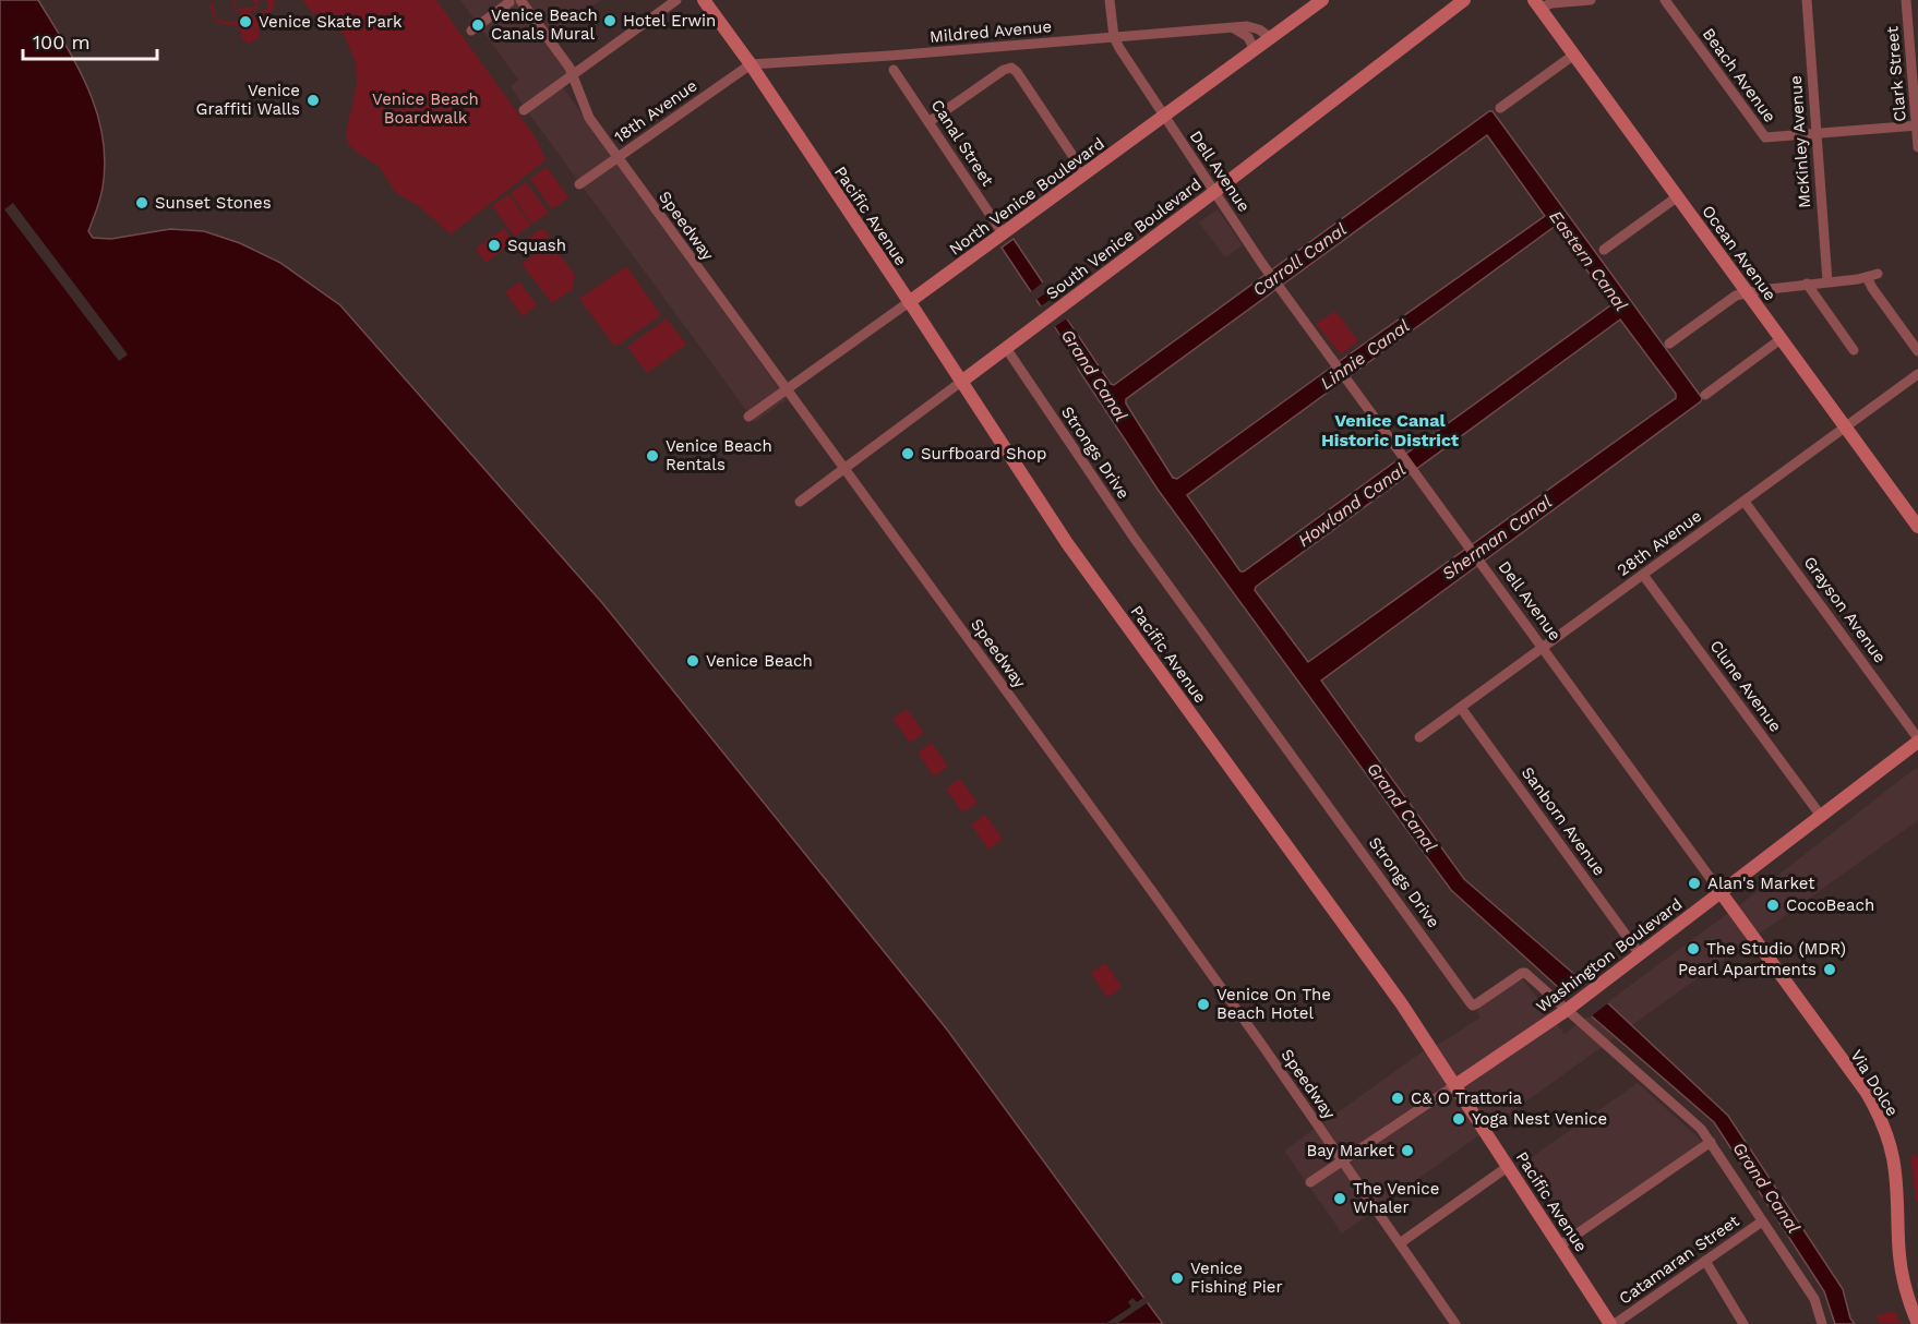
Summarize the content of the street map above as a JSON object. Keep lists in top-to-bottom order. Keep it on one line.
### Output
{"streets":{"main road":["North Venice Boulevard","Pacific Avenue","South Venice Boulevard","Ocean Avenue","Washington Boulevard","Via Dolce"],"street":["Mildred Avenue","Clark Street","Beach Avenue","18th Avenue","McKinley Avenue","Canal Street","Dell Avenue","Speedway","Strongs Drive","28th Avenue","Grayson Avenue","Clune Avenue","Sanborn Avenue","Catamaran Street"]},"crossings":[["Mildred Avenue","18th Avenue"],["Mildred Avenue","Dell Avenue"],["Mildred Avenue","North Venice Boulevard"],["Mildred Avenue","Pacific Avenue"],["Beach Avenue","McKinley Avenue"],["18th Avenue","Pacific Avenue"],["18th Avenue","Speedway"],["Canal Street","North Venice Boulevard"],["Dell Avenue","North Venice Boulevard"],["Dell Avenue","South Venice Boulevard"],["Dell Avenue","28th Avenue"],["Dell Avenue","Washington Boulevard"],["Dell Avenue","Via Dolce"],["North Venice Boulevard","Pacific Avenue"],["North Venice Boulevard","Speedway"],["Pacific Avenue","South Venice Boulevard"],["Pacific Avenue","Washington Boulevard"],["Pacific Avenue","Catamaran Street"],["Speedway","South Venice Boulevard"],["Speedway","Washington Boulevard"],["South Venice Boulevard","Strongs Drive"],["Ocean Avenue","28th Avenue"],["Strongs Drive","Washington Boulevard"],["Strongs Drive","Catamaran Street"],["28th Avenue","Grayson Avenue"],["28th Avenue","Clune Avenue"],["28th Avenue","Sanborn Avenue"],["Grayson Avenue","Washington Boulevard"],["Clune Avenue","Washington Boulevard"],["Sanborn Avenue","Washington Boulevard"],["Washington Boulevard","Via Dolce"]],"districts":["Venice Canal Historic District"],"water":["Carroll Canal","Eastern Canal","Linnie Canal","Grand Canal","Howland Canal","Sherman Canal"],"parks":["Venice Beach Boardwalk"],"places":["Hotel Erwin","Venice Skate Park","Venice Beach Canals Mural","Venice Graffiti Walls","Sunset Stones","Squash","Surfboard Shop","Venice Beach Rentals","Venice Beach","Alan's Market","CocoBeach","The Studio (MDR)","Pearl Apartments","Venice On The Beach Hotel","C& O Trattoria","Yoga Nest Venice","Bay Market","The Venice Whaler","Venice Fishing Pier"],"scale_bar":"100 m"}
